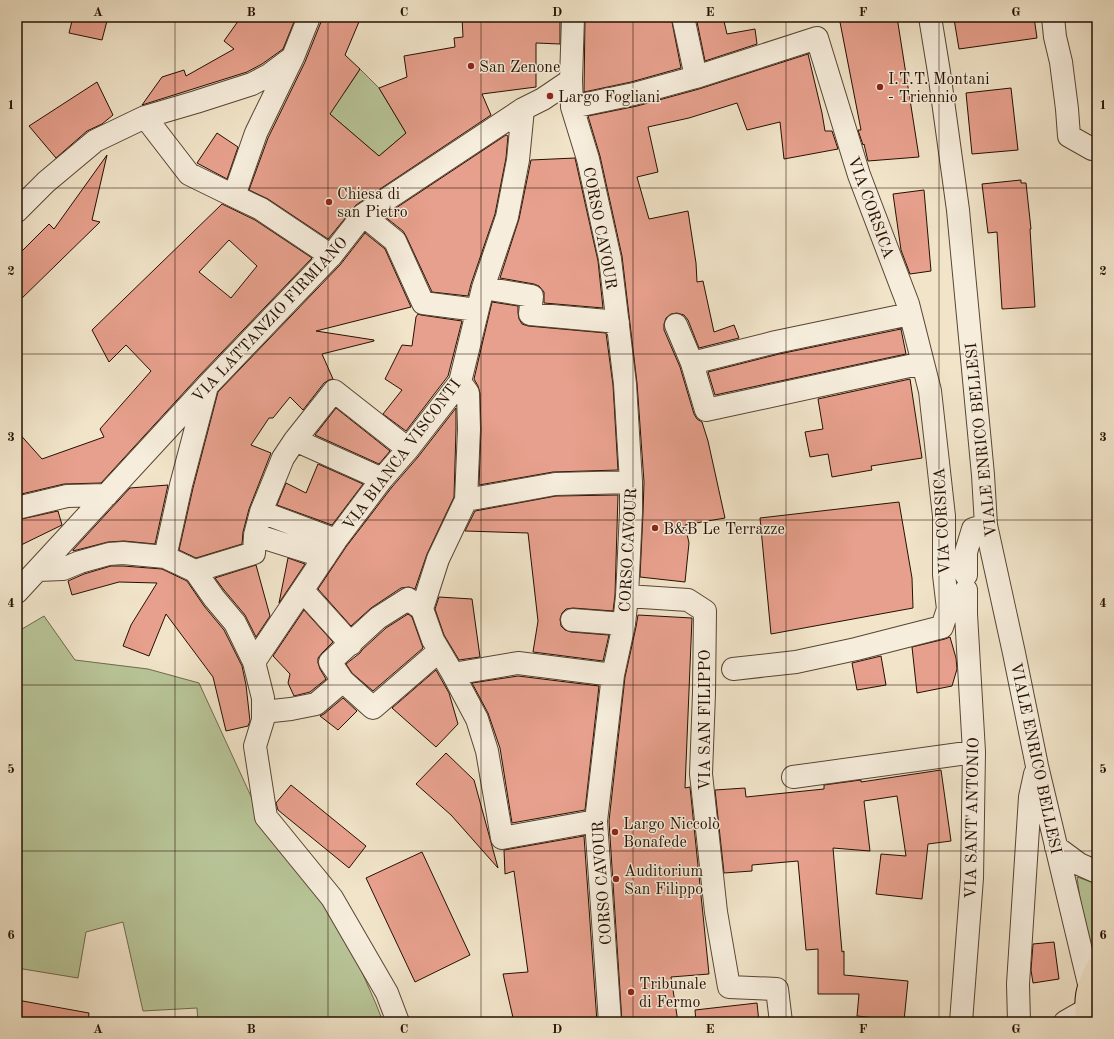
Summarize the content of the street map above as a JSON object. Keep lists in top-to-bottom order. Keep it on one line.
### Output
{"streets":{"main road":["VIALE ENRICO BELLESI"],"street":["VIA CORSICA","CORSO CAVOUR","VIA LATTANZIO FIRMIANO","VIA BIANCA VISCONTI","VIA SAN FILIPPO","VIA SANT'ANTONIO"]},"crossings":[["VIA CORSICA","CORSO CAVOUR"],["VIA CORSICA","VIA SANT'ANTONIO"],["CORSO CAVOUR","VIA LATTANZIO FIRMIANO"],["CORSO CAVOUR","VIA SAN FILIPPO"],["VIA LATTANZIO FIRMIANO","VIA BIANCA VISCONTI"]],"places":["San Zenone","I.T.T. Montani - Triennio","Largo Fogliani","Chiesa di san Pietro","B&B Le Terrazze","Largo Niccolò Bonafede","Auditorium San Filippo","Tribunale di Fermo"],"grid":{"columns":["A","B","C","D","E","F","G"],"rows":["1","2","3","4","5","6"]}}
